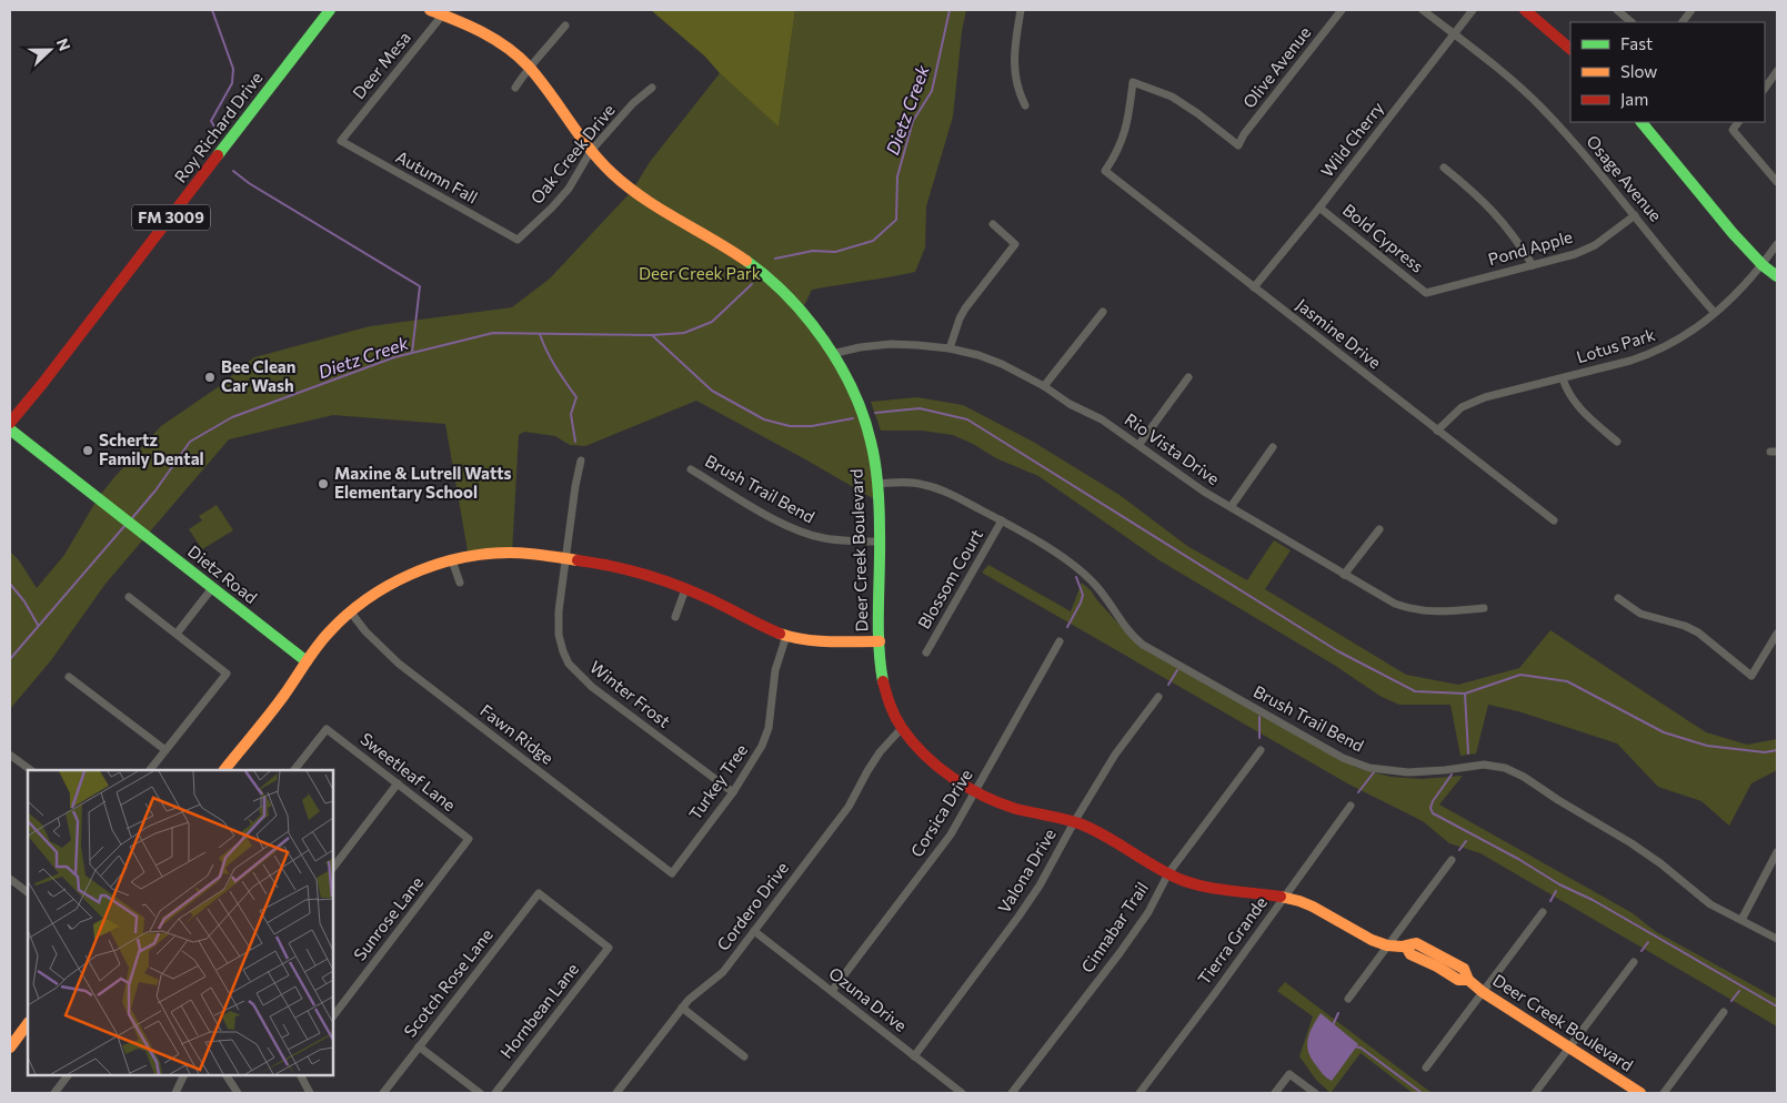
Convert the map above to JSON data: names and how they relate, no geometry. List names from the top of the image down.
{
  "streets": {
    "street": [
      "Deer Mesa",
      "Olive Avenue",
      "Roy Richard Drive",
      "Wild Cherry",
      "Oak Creek Drive",
      "Autumn Fall",
      "Osage Avenue",
      "FM 3009",
      "Bold Cypress",
      "Pond Apple",
      "Jasmine Drive",
      "Lotus Park",
      "Rio Vista Drive",
      "Brush Trail Bend",
      "Deer Creek Boulevard",
      "Dietz Road",
      "Blossom Court",
      "Winter Frost",
      "Fawn Ridge",
      "Sweetleaf Lane",
      "Turkey Tree",
      "Corsica Drive",
      "Valona Drive",
      "Cordero Drive",
      "Sunrose Lane",
      "Cinnabar Trail",
      "Tierra Grande",
      "Scotch Rose Lane",
      "Ozuna Drive",
      "Hornbean Lane"
    ]
  },
  "crossings": [
    ["Deer Mesa", "Autumn Fall"],
    ["Deer Mesa", "Deer Creek Boulevard"],
    ["Olive Avenue", "Jasmine Drive"],
    ["Wild Cherry", "Osage Avenue"],
    ["Wild Cherry", "Bold Cypress"],
    ["Wild Cherry", "Jasmine Drive"],
    ["Oak Creek Drive", "Autumn Fall"],
    ["Oak Creek Drive", "Deer Creek Boulevard"],
    ["Osage Avenue", "Pond Apple"],
    ["Osage Avenue", "Lotus Park"],
    ["Bold Cypress", "Pond Apple"],
    ["Jasmine Drive", "Lotus Park"],
    ["Rio Vista Drive", "Deer Creek Boulevard"],
    ["Brush Trail Bend", "Deer Creek Boulevard"],
    ["Brush Trail Bend", "Blossom Court"],
    ["Deer Creek Boulevard", "Corsica Drive"],
    ["Deer Creek Boulevard", "Valona Drive"],
    ["Deer Creek Boulevard", "Cordero Drive"],
    ["Deer Creek Boulevard", "Cinnabar Trail"],
    ["Deer Creek Boulevard", "Tierra Grande"],
    ["Winter Frost", "Turkey Tree"],
    ["Fawn Ridge", "Turkey Tree"],
    ["Sweetleaf Lane", "Sunrose Lane"],
    ["Corsica Drive", "Ozuna Drive"],
    ["Valona Drive", "Ozuna Drive"],
    ["Cordero Drive", "Ozuna Drive"],
    ["Scotch Rose Lane", "Hornbean Lane"]
  ],
  "water": ["Dietz Creek"],
  "parks": ["Deer Creek Park"],
  "places": ["Bee Clean Car Wash", "Schertz Family Dental", "Maxine & Lutrell Watts Elementary School"],
  "legend": ["Fast", "Slow", "Jam"],
  "north": "right"
}
